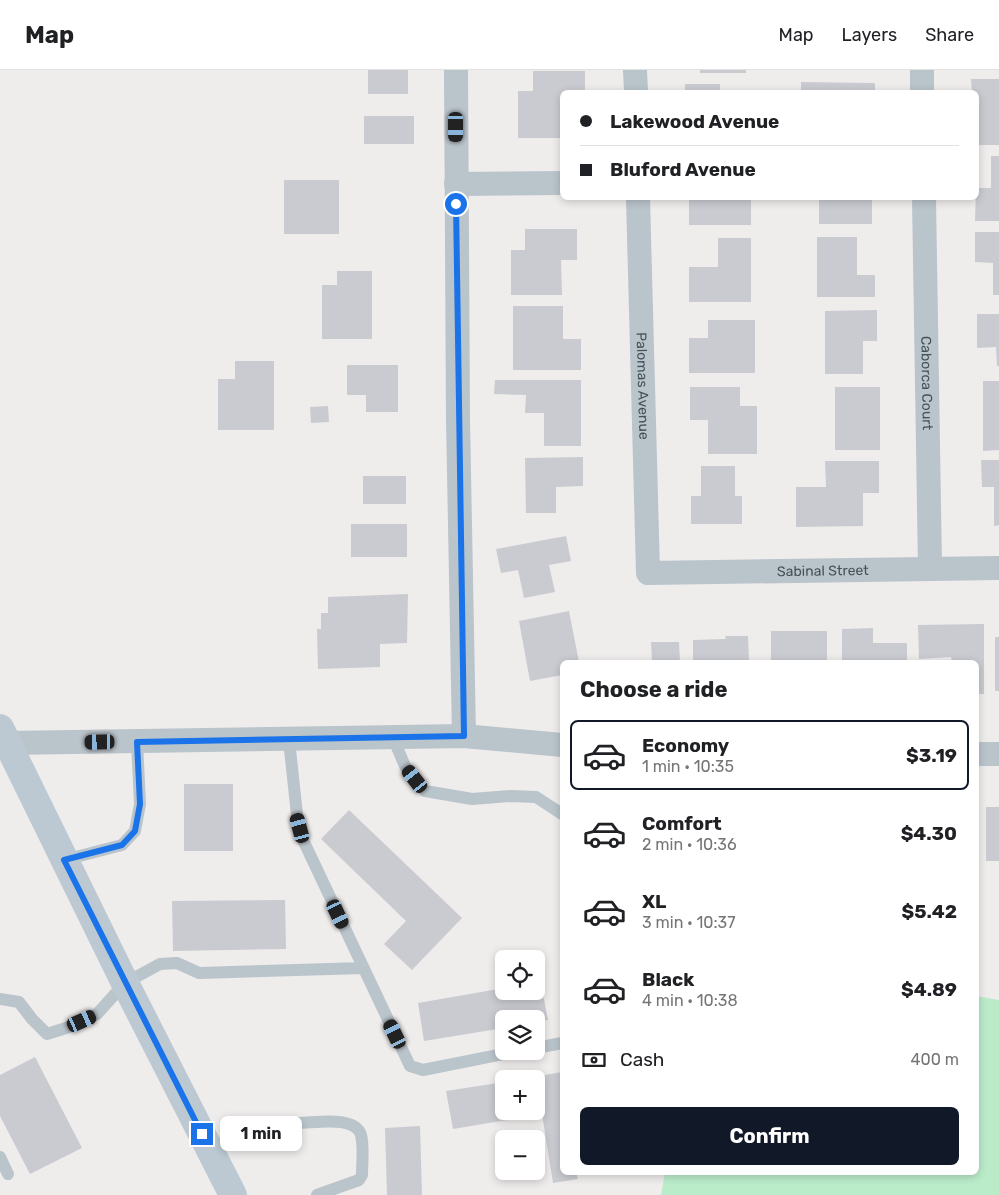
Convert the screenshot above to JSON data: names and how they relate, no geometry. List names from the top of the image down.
{
  "streets": {
    "street": ["Caborca Court", "Palomas Avenue", "Sabinal Street"]
  },
  "crossings": [
    ["Caborca Court", "Sabinal Street"],
    ["Palomas Avenue", "Sabinal Street"]
  ],
  "page": {
    "header": "Map",
    "nav": ["Map", "Layers", "Share"],
    "banner": ["Lakewood Avenue", "Bluford Avenue"],
    "heading": "Choose a ride",
    "list": [
      {
        "name": "Economy",
        "note": "1 min · 10:35",
        "value": "$3.19"
      },
      {
        "name": "Comfort",
        "note": "2 min · 10:36",
        "value": "$4.30"
      },
      {
        "name": "XL",
        "note": "3 min · 10:37",
        "value": "$5.42"
      },
      {
        "name": "Black",
        "note": "4 min · 10:38",
        "value": "$4.89"
      }
    ],
    "map_buttons": ["+", "−"],
    "pay": ["Cash", "400 m"],
    "buttons": "Confirm",
    "bubble": "1 min"
  }
}
